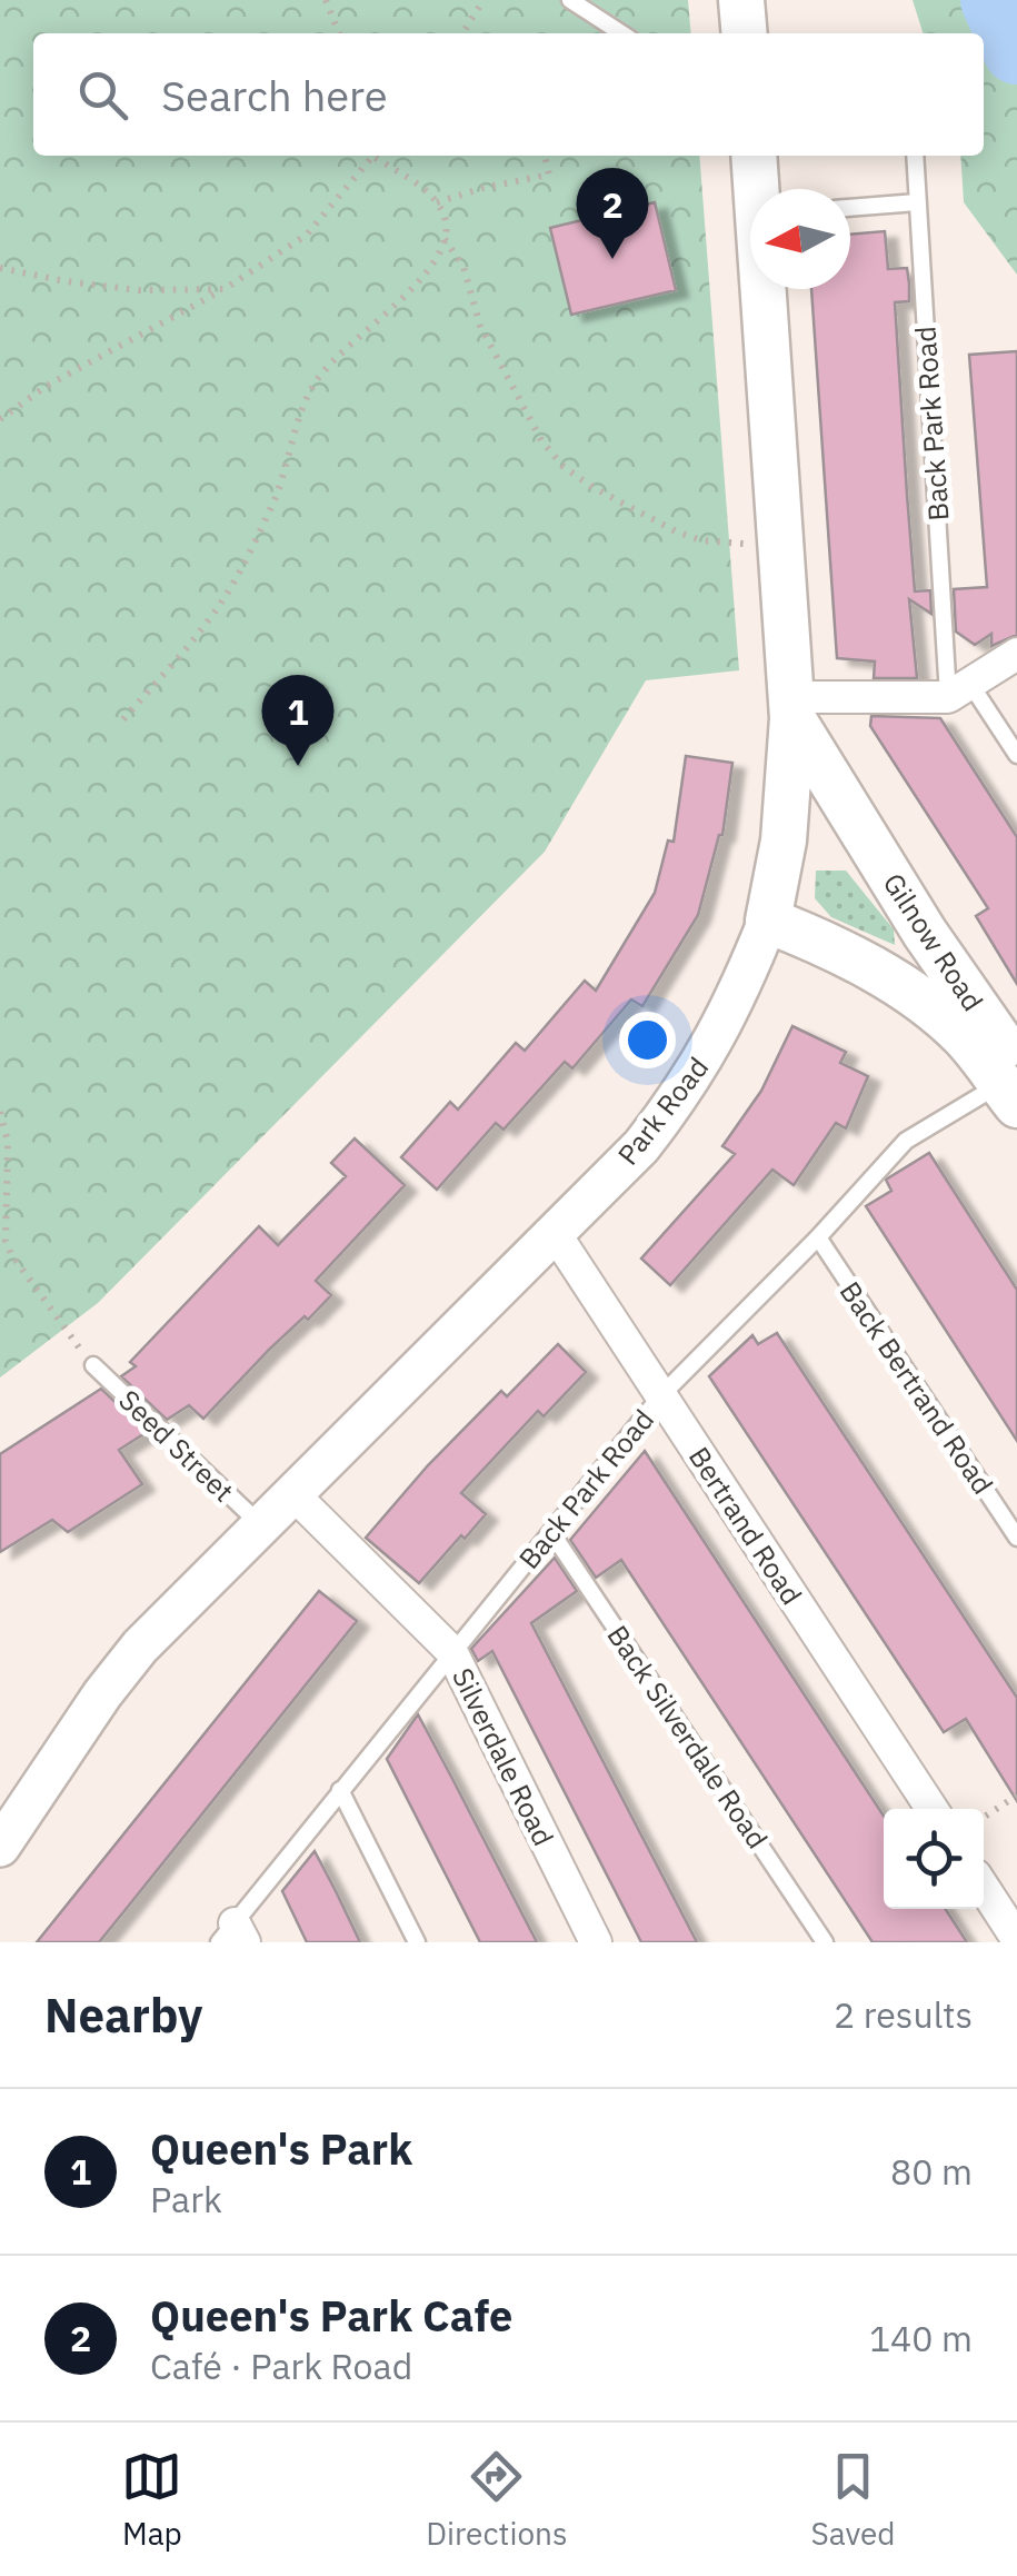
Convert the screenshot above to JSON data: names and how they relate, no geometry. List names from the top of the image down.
{
  "streets": {
    "main road": ["Gilnow Road", "Park Road"],
    "street": ["Bertrand Road", "Silverdale Road"],
    "lane": [
      "Back Park Road",
      "Back Bertrand Road",
      "Seed Street",
      "Back Silverdale Road"
    ]
  },
  "crossings": [
    ["Back Park Road", "Gilnow Road"],
    ["Back Park Road", "Back Bertrand Road"],
    ["Back Park Road", "Bertrand Road"],
    ["Back Park Road", "Back Silverdale Road"],
    ["Back Park Road", "Silverdale Road"],
    ["Gilnow Road", "Park Road"],
    ["Park Road", "Seed Street"],
    ["Park Road", "Bertrand Road"],
    ["Park Road", "Silverdale Road"]
  ],
  "north": "left",
  "page": {
    "search": "Search here",
    "pins": ["2", "1"],
    "heading": ["Nearby", "2 results"],
    "list": [
      {
        "mark": "1",
        "name": "Queen's Park",
        "note": "Park",
        "value": "80 m"
      },
      {
        "mark": "2",
        "name": "Queen's Park Cafe",
        "note": "Café · Park Road",
        "value": "140 m"
      }
    ],
    "nav": ["Map", "Directions", "Saved"]
  }
}
